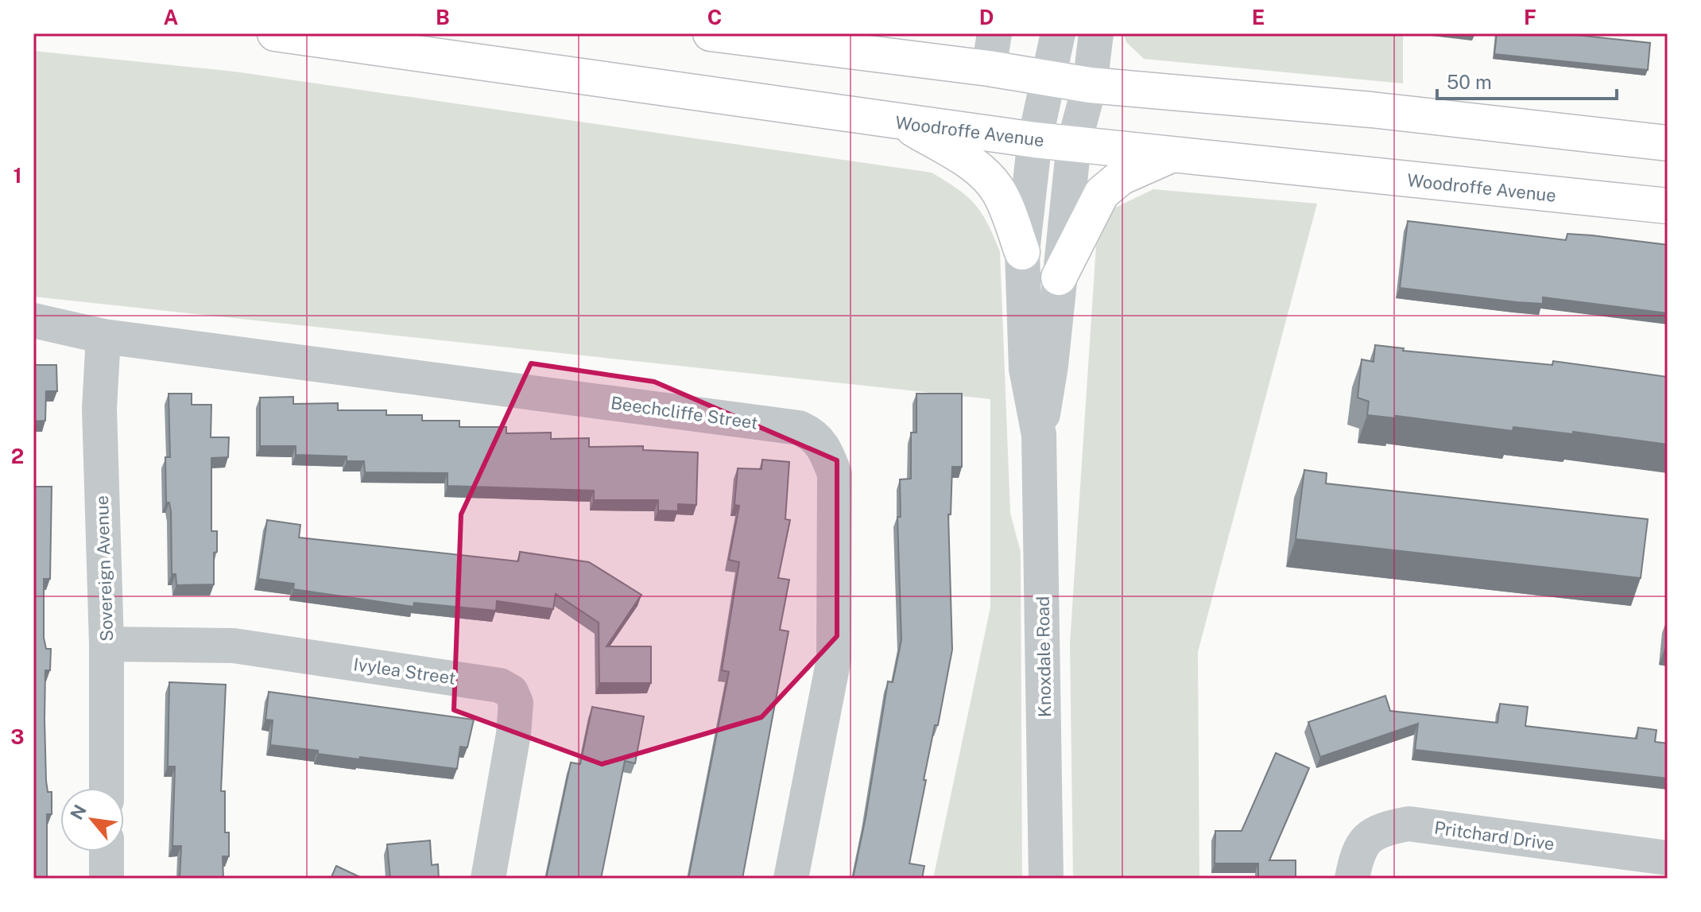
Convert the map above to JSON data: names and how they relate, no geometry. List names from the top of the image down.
{
  "streets": {
    "main road": ["Woodroffe Avenue"],
    "street": [
      "Beechcliffe Street",
      "Sovereign Avenue",
      "Knoxdale Road",
      "Ivylea Street",
      "Pritchard Drive"
    ]
  },
  "crossings": [
    ["Woodroffe Avenue", "Knoxdale Road"],
    ["Beechcliffe Street", "Sovereign Avenue"],
    ["Sovereign Avenue", "Ivylea Street"]
  ],
  "scale_bar": "50 m",
  "north": "top left",
  "grid": {
    "columns": [
      "A",
      "B",
      "C",
      "D",
      "E",
      "F"
    ],
    "rows": ["1", "2", "3"]
  }
}
